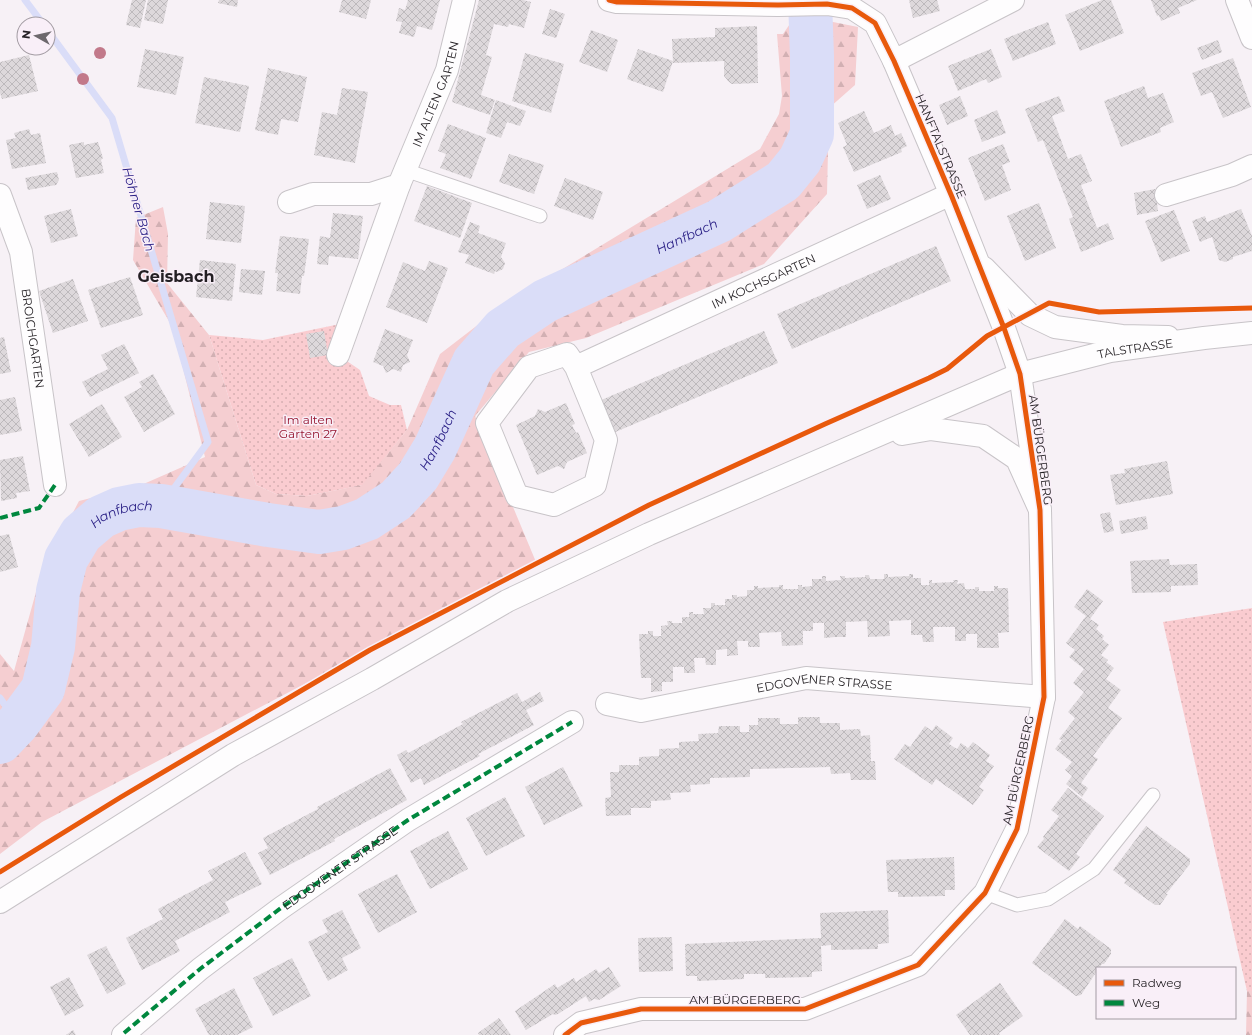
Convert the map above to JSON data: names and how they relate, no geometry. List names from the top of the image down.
{
  "streets": {
    "street": [
      "IM ALTEN GARTEN",
      "HANFTALSTRASSE",
      "IM KOCHSGARTEN",
      "BROICHGARTEN",
      "TALSTRASSE",
      "AM BÜRGERBERG",
      "EDGOVENER STRASSE"
    ]
  },
  "crossings": [
    ["HANFTALSTRASSE", "IM KOCHSGARTEN"],
    ["HANFTALSTRASSE", "TALSTRASSE"],
    ["HANFTALSTRASSE", "AM BÜRGERBERG"],
    ["TALSTRASSE", "AM BÜRGERBERG"],
    ["AM BÜRGERBERG", "EDGOVENER STRASSE"]
  ],
  "districts": ["Geisbach"],
  "water": ["Höhner Bach", "Hanfbach"],
  "parks": ["Im alten Garten 27"],
  "legend": ["Radweg", "Weg"],
  "north": "left"
}
